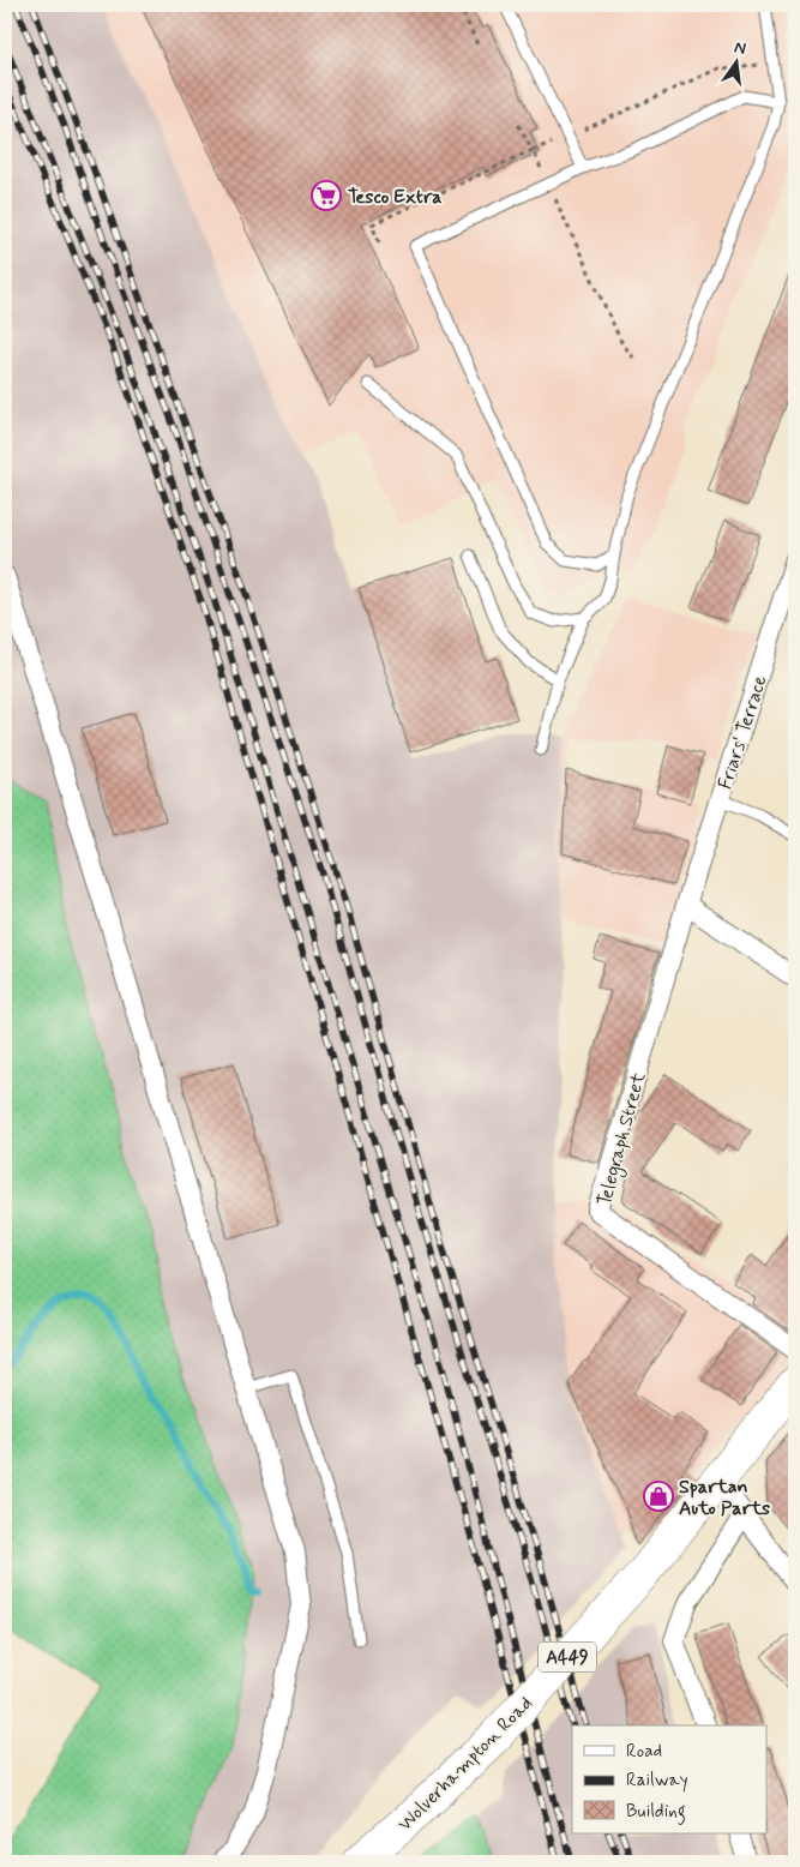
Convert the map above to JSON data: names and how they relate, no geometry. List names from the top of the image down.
{
  "streets": {
    "highway": ["A449", "Wolverhampton Road"],
    "street": ["Friars' Terrace", "Telegraph Street"]
  },
  "crossings": [
    ["Friars' Terrace", "Telegraph Street"]
  ],
  "places": {
    "supermarket": ["Tesco Extra"],
    "shop": ["Spartan Auto Parts"]
  },
  "legend": ["Road", "Railway", "Building"],
  "north": "top"
}
